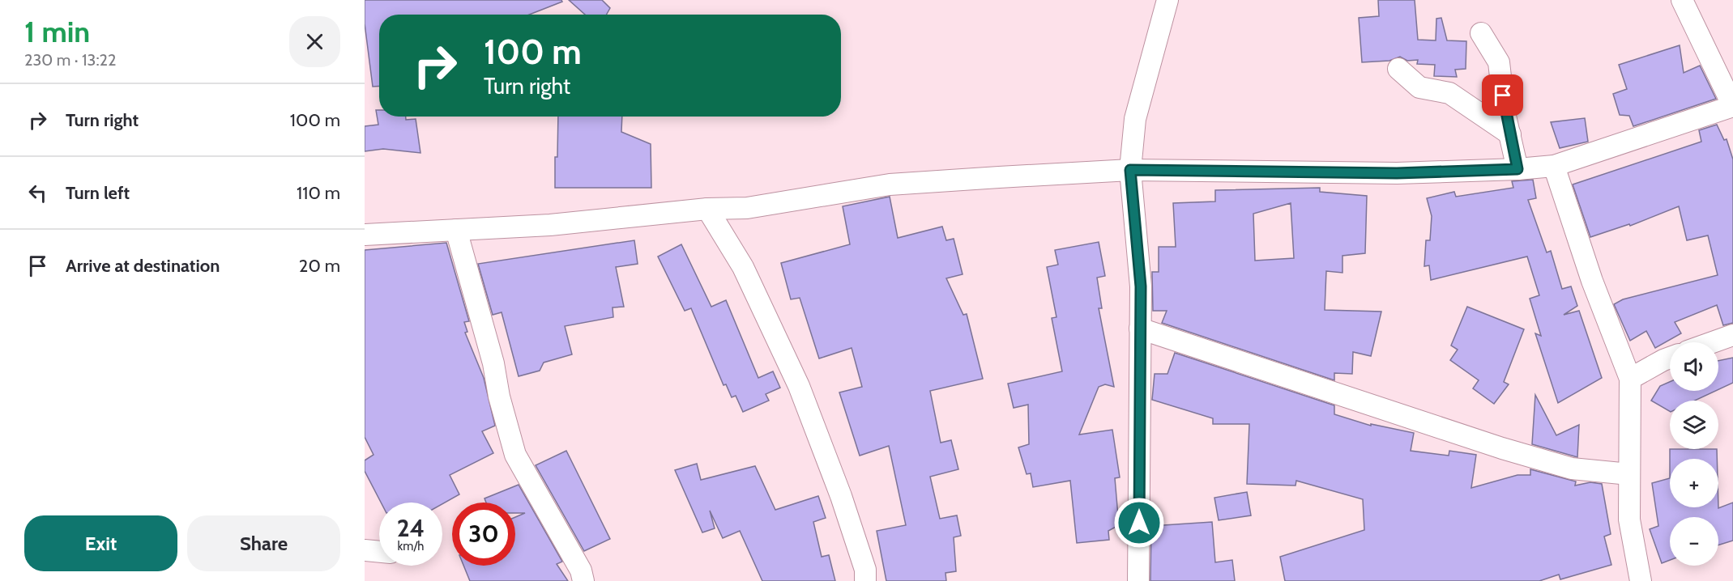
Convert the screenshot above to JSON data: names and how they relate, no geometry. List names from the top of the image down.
{
  "page": {
    "heading": ["1 min", "230 m · 13:22"],
    "turn": ["100 m", "Turn right"],
    "list": [
      {
        "name": "Turn right",
        "value": "100 m"
      },
      {
        "name": "Turn left",
        "value": "110 m"
      },
      {
        "name": "Arrive at destination",
        "value": "20 m"
      }
    ],
    "map_buttons": ["+", "−"],
    "speed": "24 km/h",
    "limit": "30",
    "buttons": ["Exit", "Share"]
  }
}
